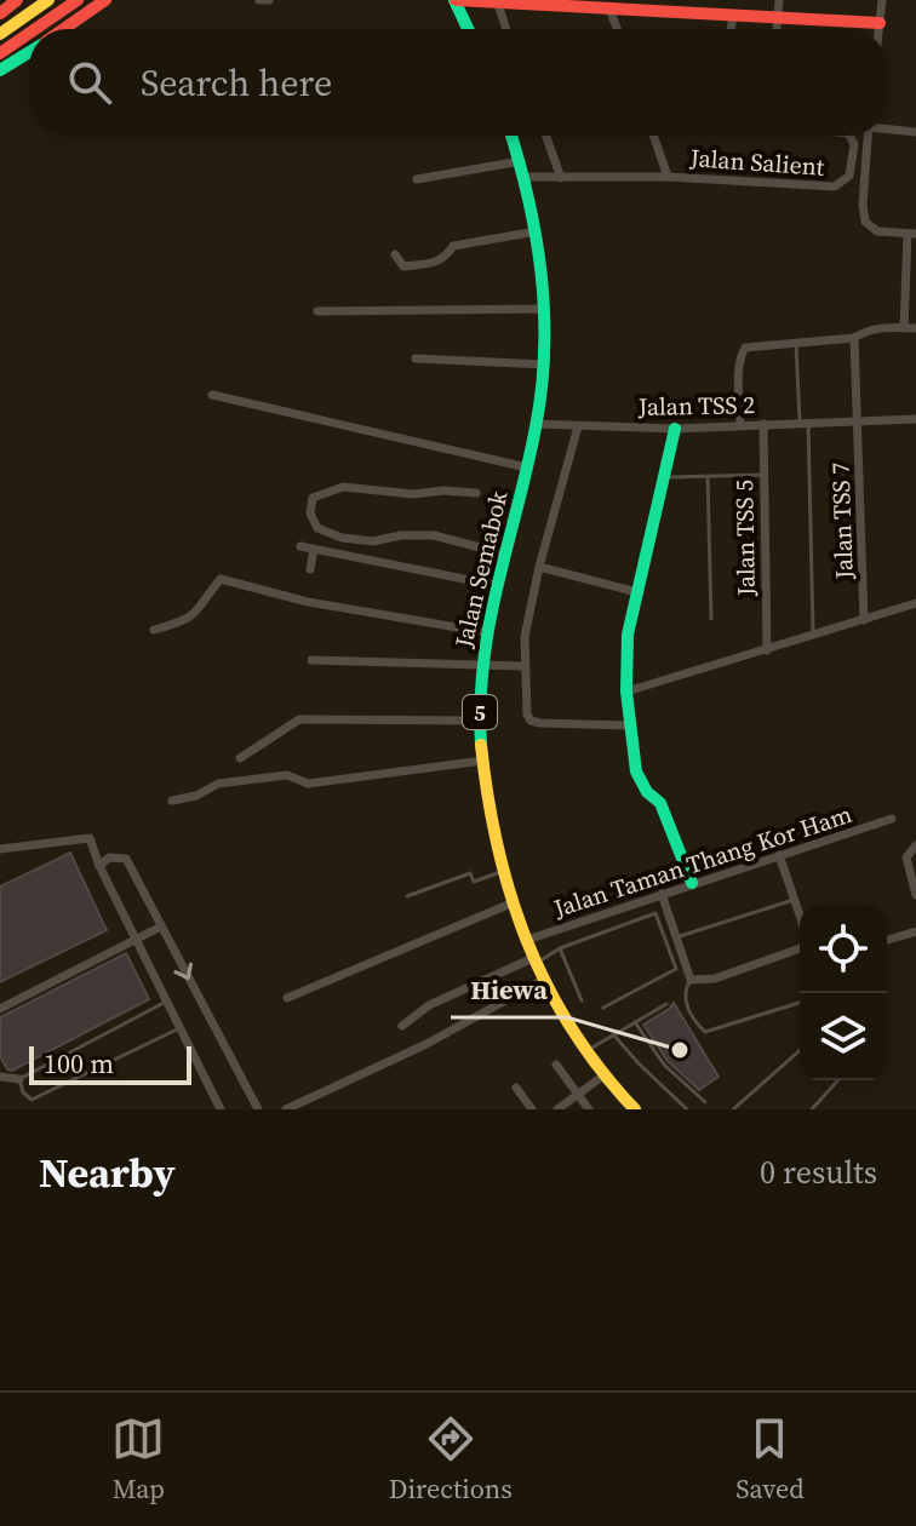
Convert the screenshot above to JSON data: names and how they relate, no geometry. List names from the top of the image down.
{
  "streets": {
    "main road": ["Jalan Semabok", "5"],
    "street": [
      "Jalan Salient",
      "Jalan TSS 2",
      "Jalan TSS 7",
      "Jalan TSS 5",
      "Jalan Taman Thang Kor Ham"
    ]
  },
  "crossings": [
    ["Jalan Salient", "Jalan Semabok"],
    ["Jalan TSS 2", "Jalan TSS 7"],
    ["Jalan TSS 2", "Jalan TSS 5"],
    ["Jalan TSS 2", "Jalan Semabok"],
    ["Jalan Semabok", "Jalan Taman Thang Kor Ham"]
  ],
  "places": ["Hiewa"],
  "scale_bar": "100 m",
  "page": {
    "search": "Search here",
    "scale": "100 m",
    "heading": ["Nearby", "0 results"],
    "nav": ["Map", "Directions", "Saved"]
  }
}
